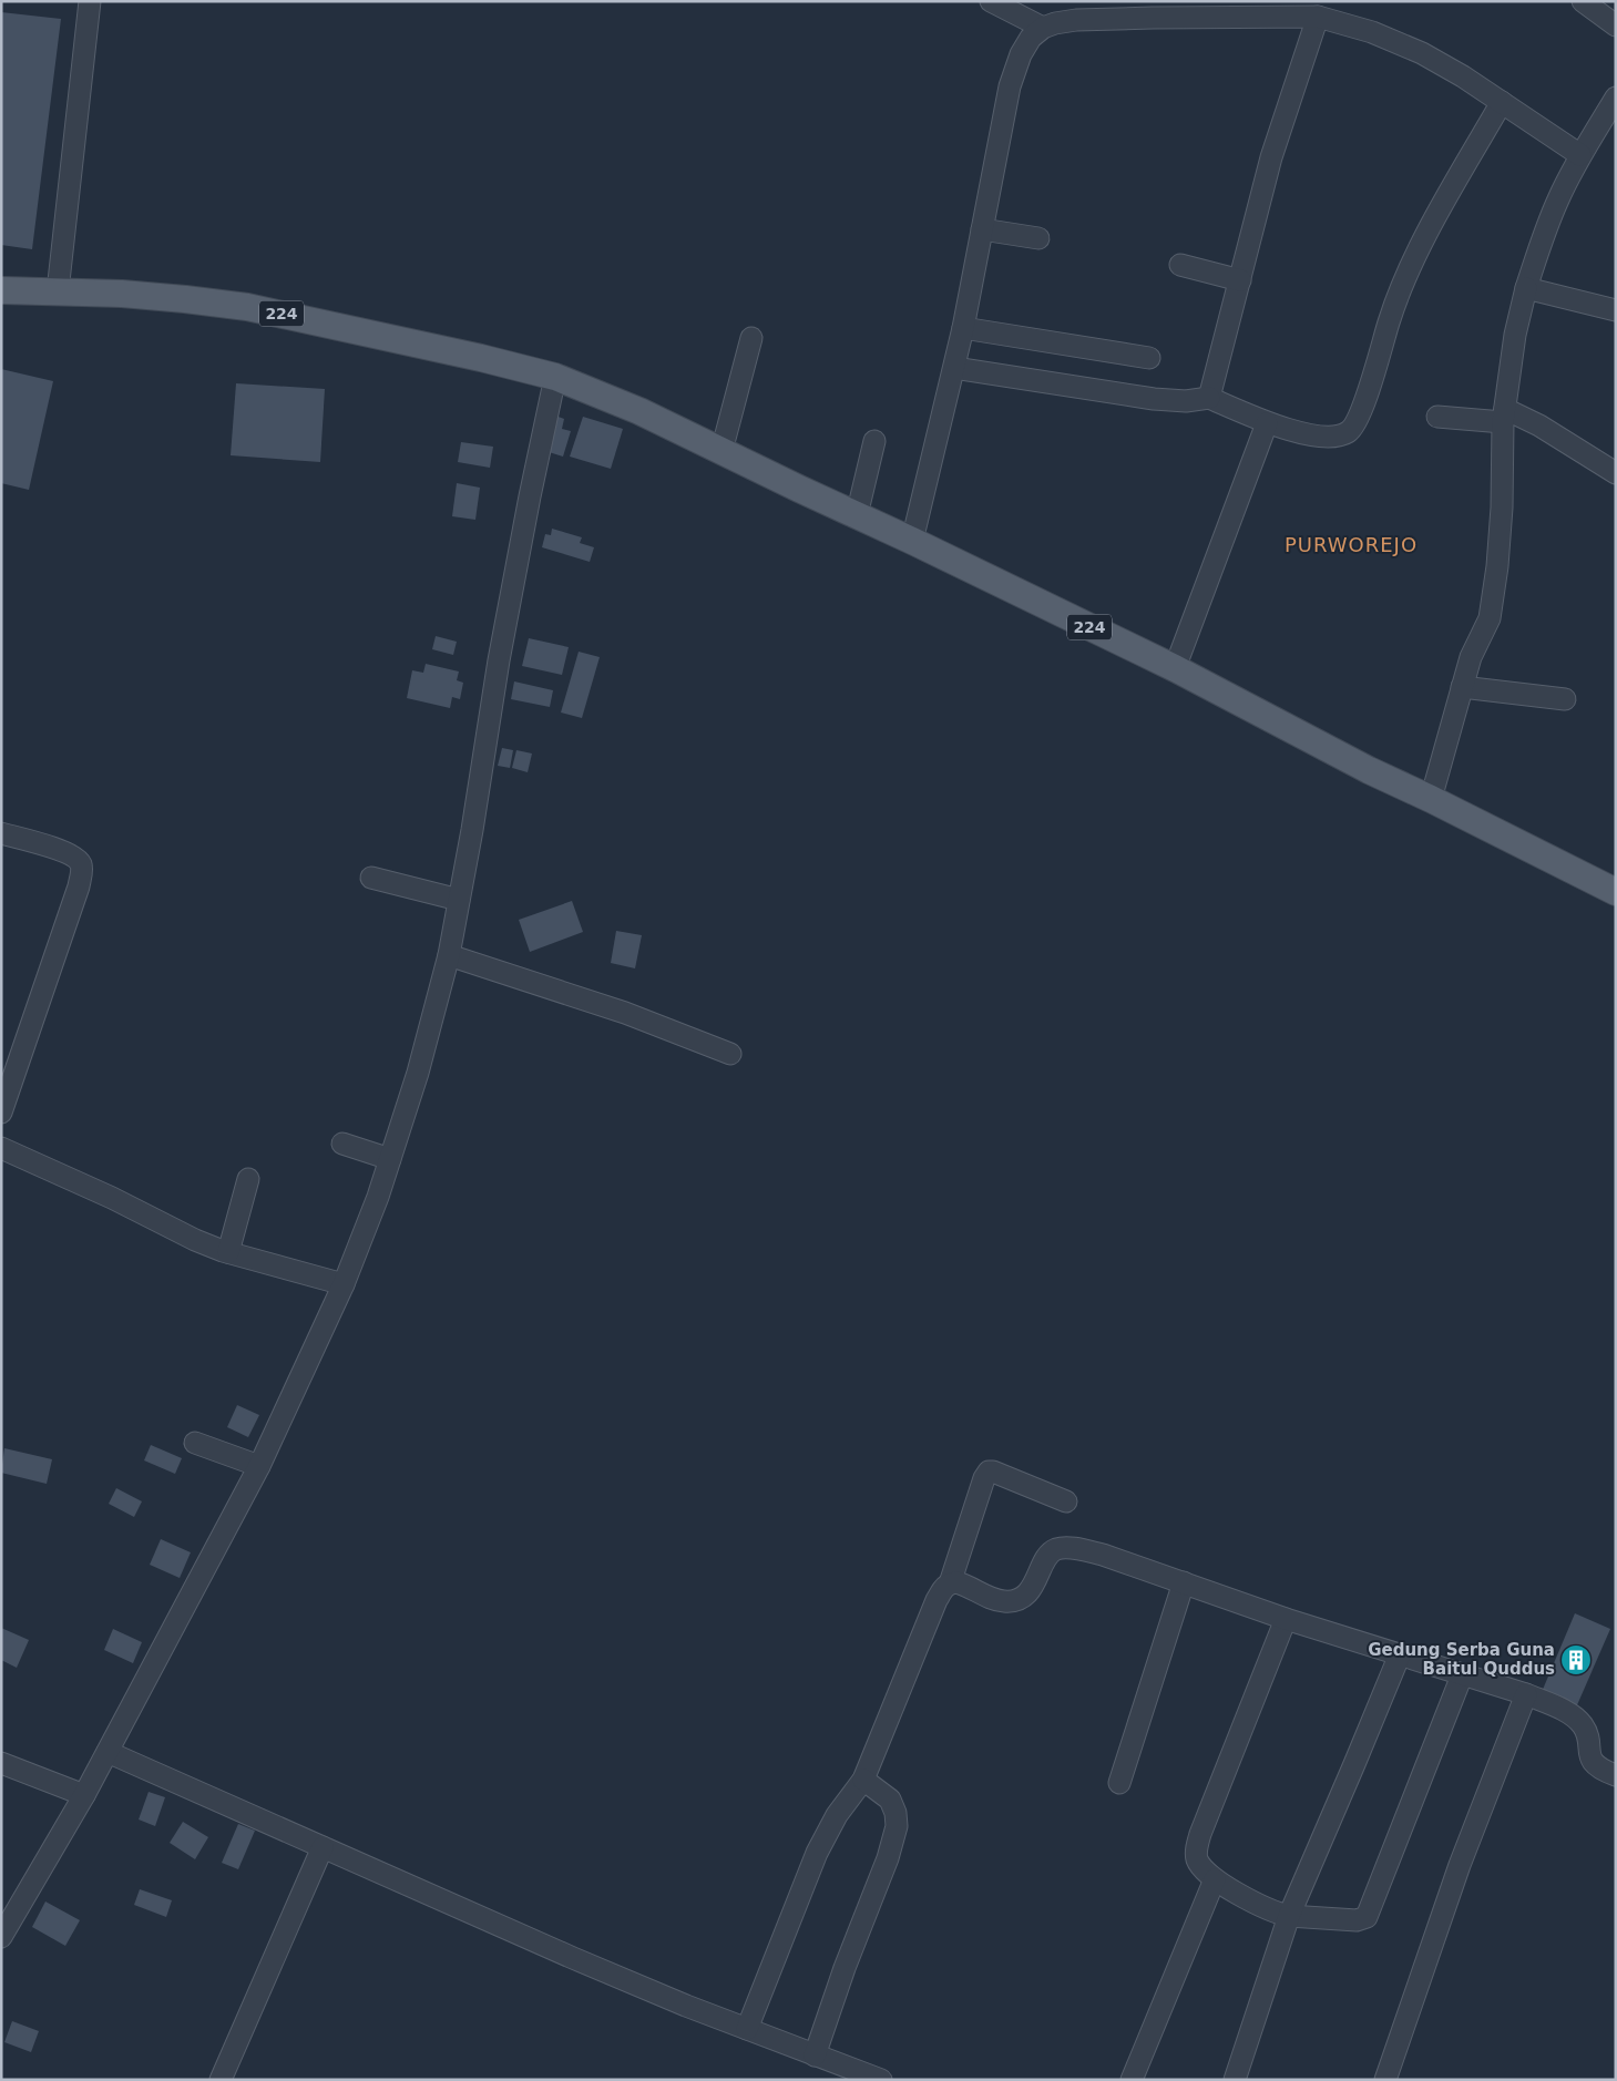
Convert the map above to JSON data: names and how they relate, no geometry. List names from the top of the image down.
{
  "streets": {
    "main road": ["224"]
  },
  "districts": ["PURWOREJO"],
  "places": {
    "building": ["Gedung Serba Guna Baitul Quddus"]
  }
}
